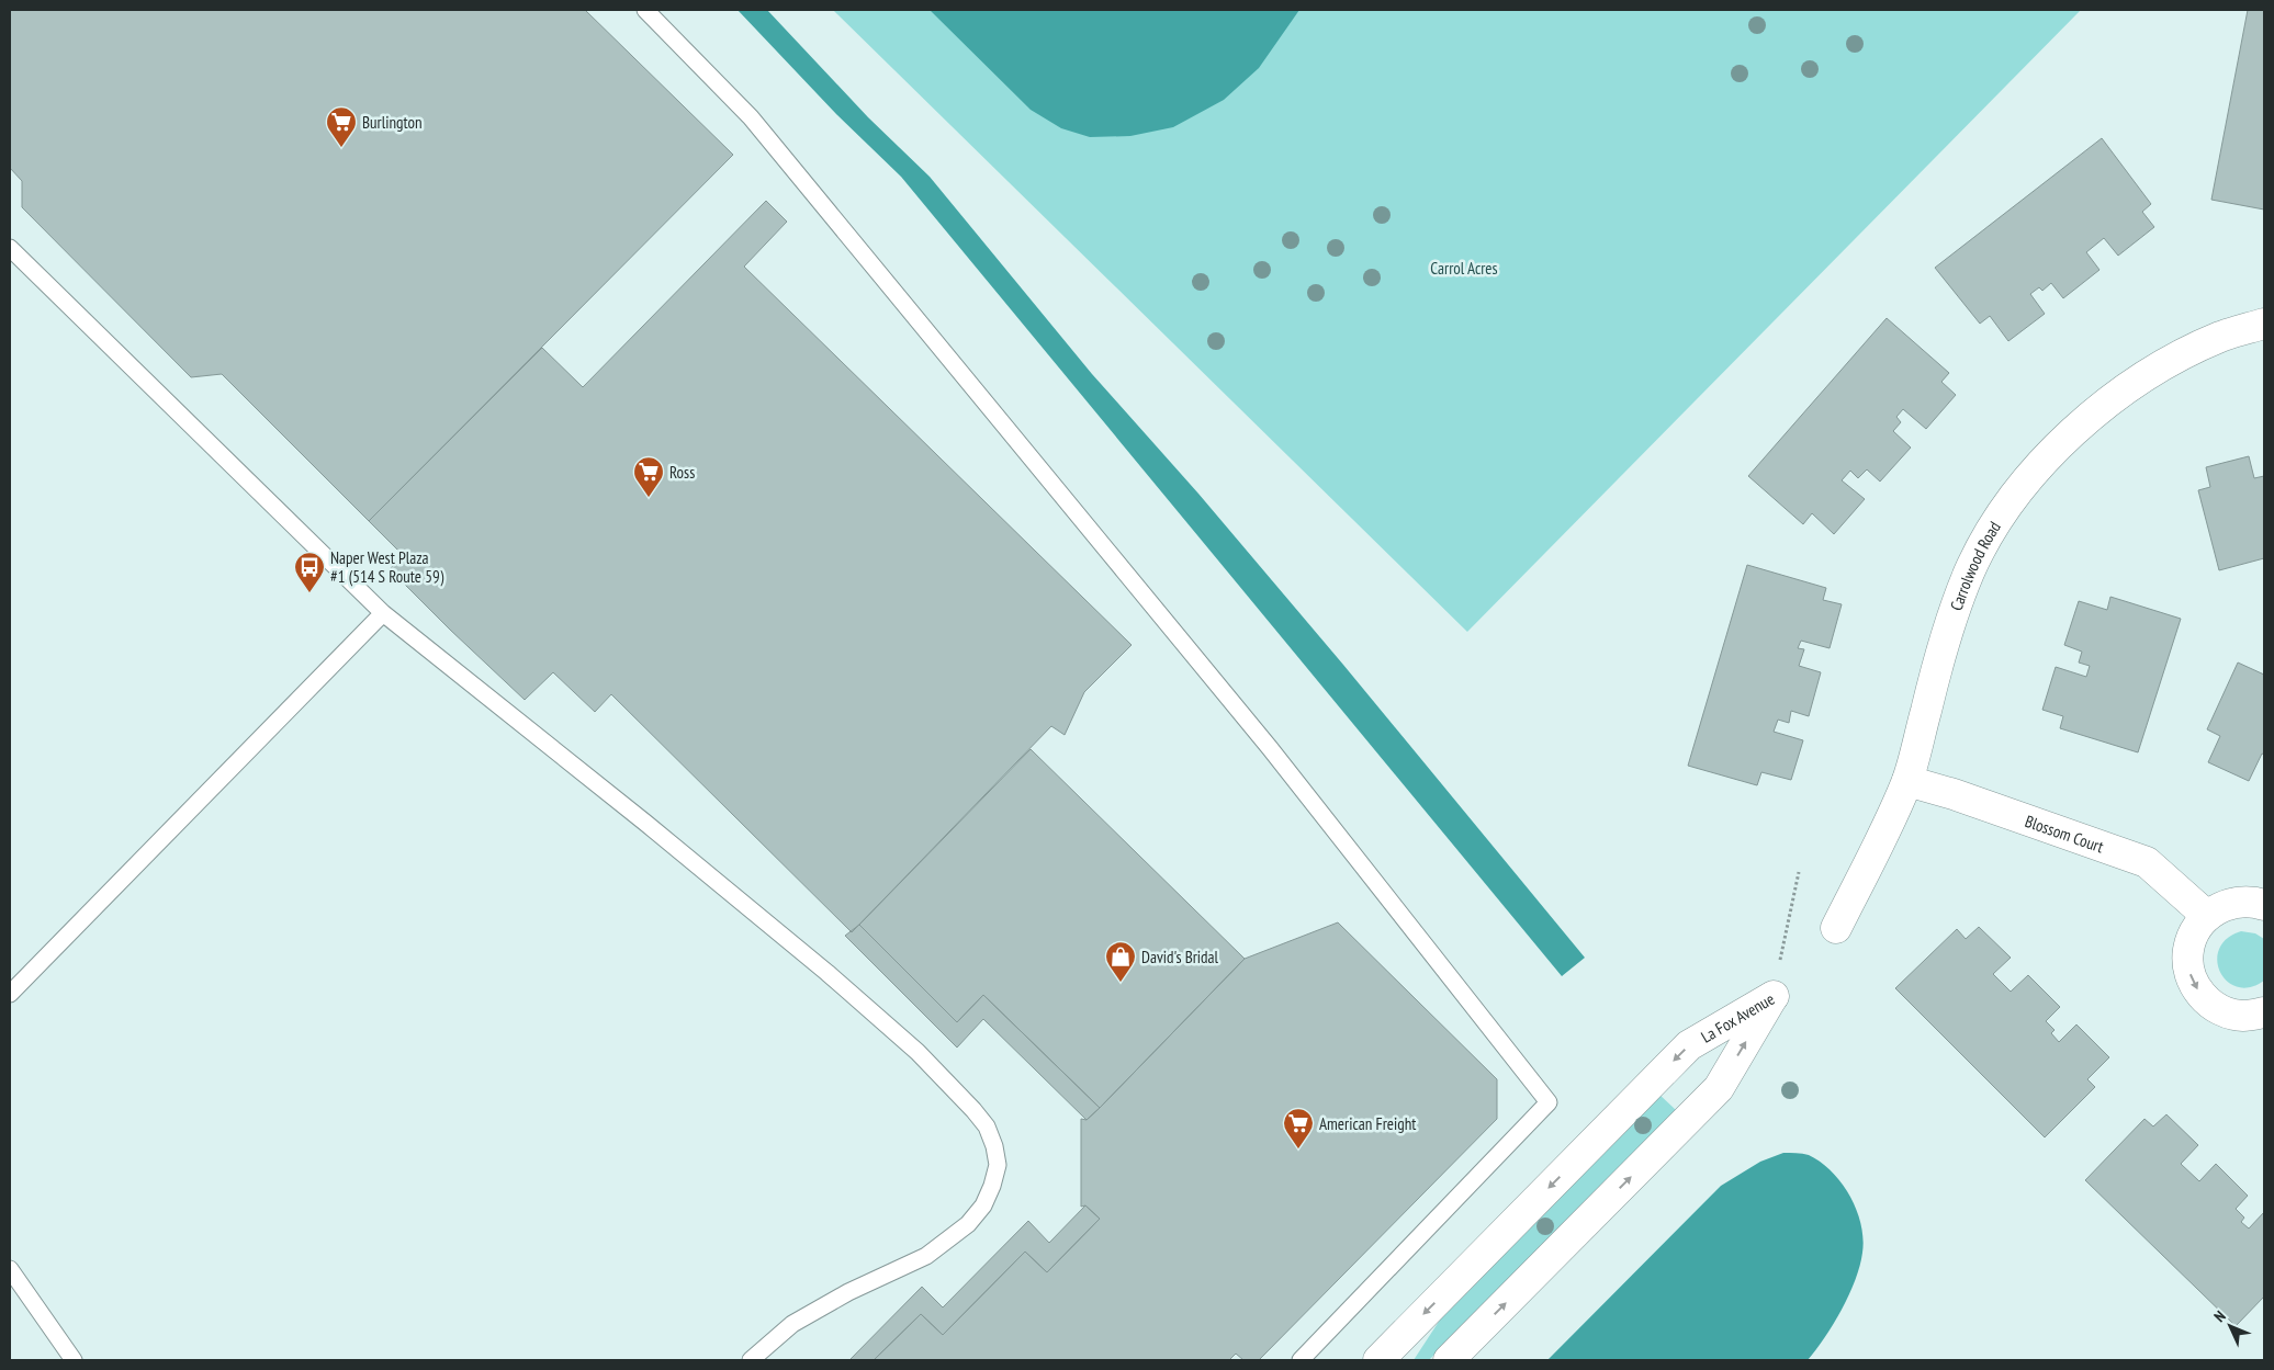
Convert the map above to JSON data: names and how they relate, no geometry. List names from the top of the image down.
{
  "streets": {
    "street": ["Carrolwood Road", "Blossom Court", "La Fox Avenue"]
  },
  "crossings": [
    ["Carrolwood Road", "Blossom Court"]
  ],
  "parks": ["Carrol Acres"],
  "places": {
    "supermarket": ["Burlington", "Ross", "American Freight"],
    "bus stop": ["Naper West Plaza #1 (514 S Route 59)"],
    "shop": ["David's Bridal"]
  },
  "north": "top left"
}
